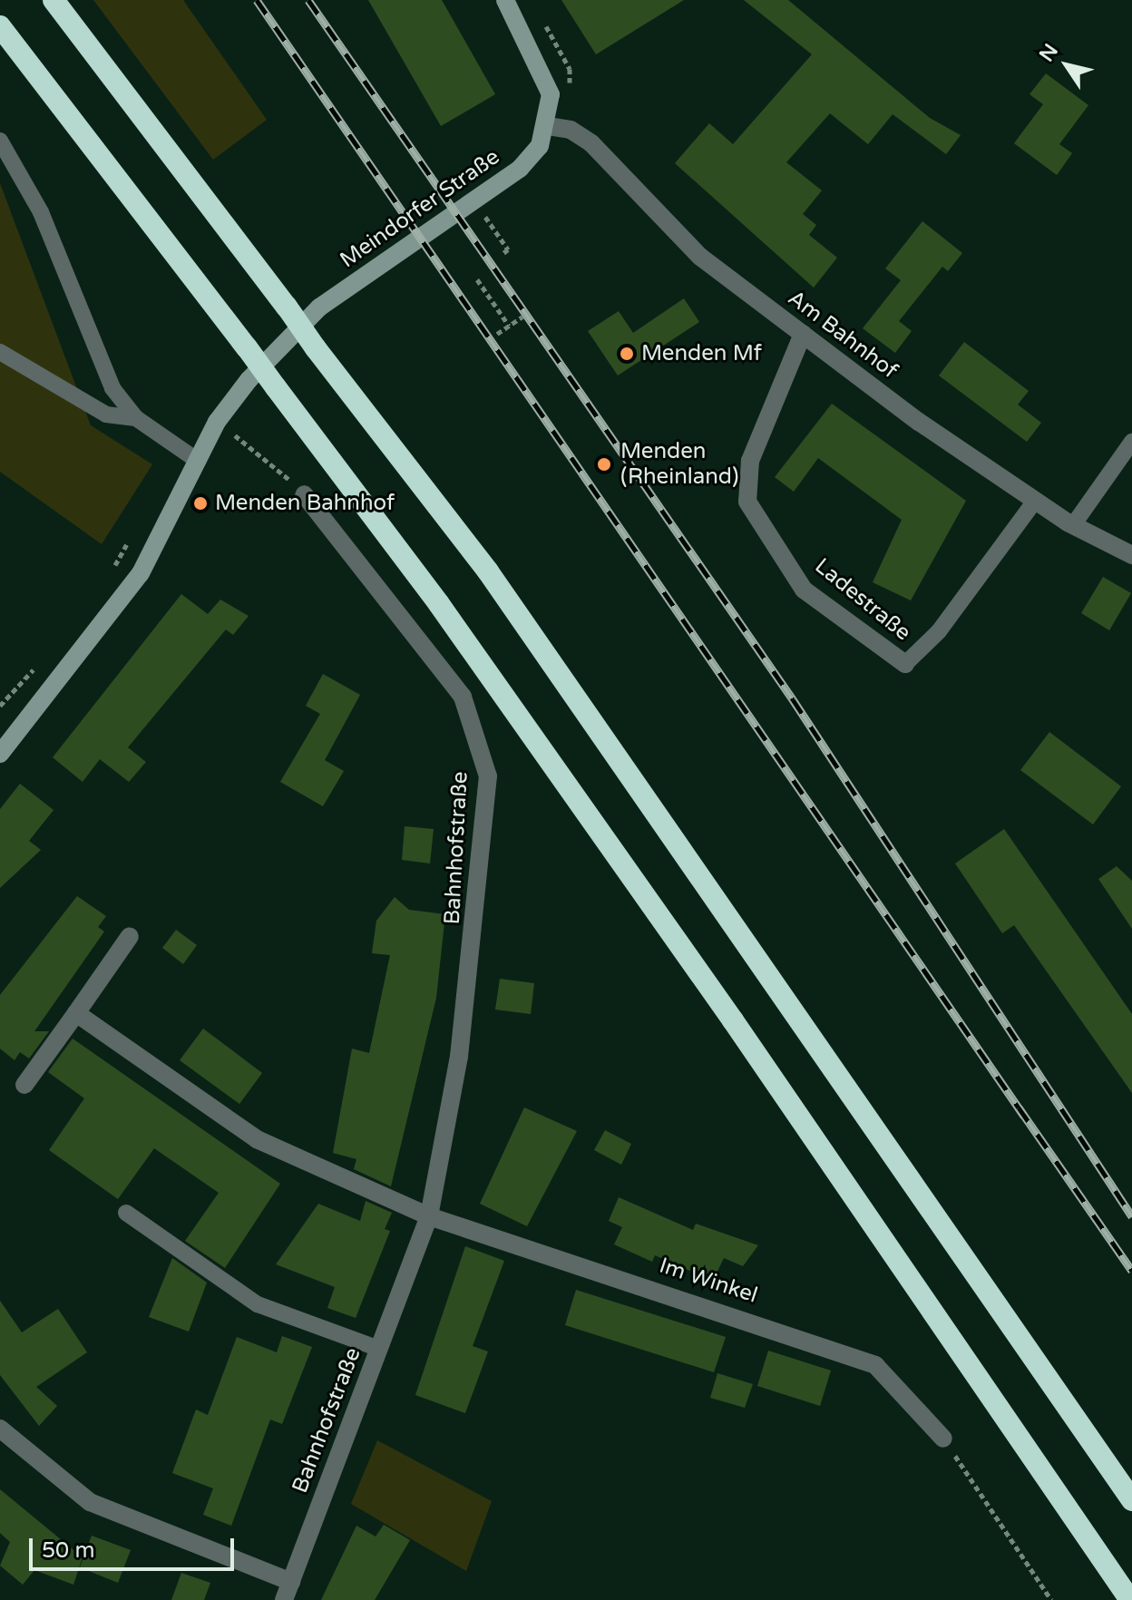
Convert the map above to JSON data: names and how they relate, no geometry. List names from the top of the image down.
{
  "streets": {
    "main road": ["Meindorfer Straße"],
    "street": [
      "Am Bahnhof",
      "Ladestraße",
      "Bahnhofstraße",
      "Im Winkel"
    ]
  },
  "crossings": [
    ["Meindorfer Straße", "Am Bahnhof"],
    ["Am Bahnhof", "Ladestraße"],
    ["Bahnhofstraße", "Im Winkel"]
  ],
  "places": ["Menden Mf", "Menden (Rheinland)", "Menden Bahnhof"],
  "scale_bar": "50 m",
  "north": "top left"
}
